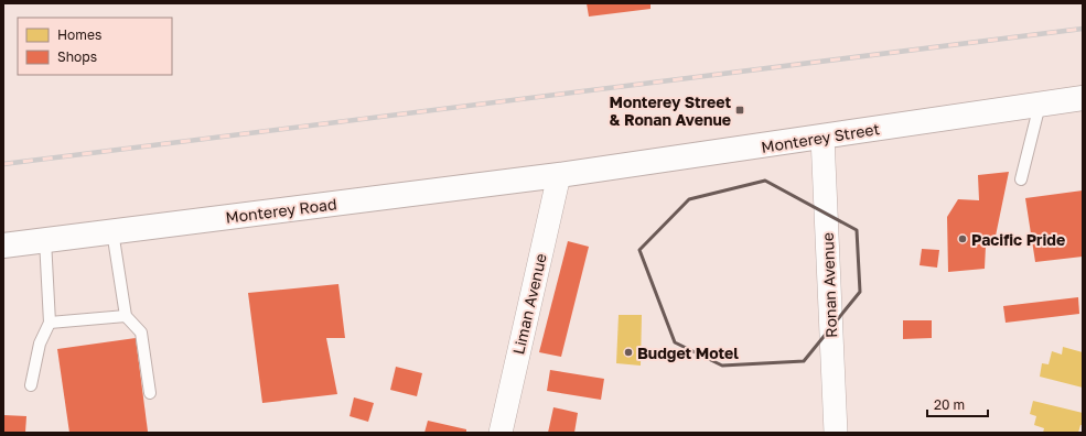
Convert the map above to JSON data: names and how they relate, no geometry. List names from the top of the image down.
{
  "streets": {
    "main road": ["Monterey Street", "Monterey Road"],
    "street": ["Ronan Avenue", "Liman Avenue"]
  },
  "crossings": [
    ["Monterey Street", "Monterey Road"],
    ["Monterey Street", "Ronan Avenue"],
    ["Monterey Street", "Liman Avenue"],
    ["Monterey Road", "Liman Avenue"]
  ],
  "places": {
    "transit": ["Monterey Street & Ronan Avenue"],
    "other": ["Pacific Pride", "Budget Motel"]
  },
  "legend": ["Homes", "Shops"],
  "scale_bar": "20 m"
}
